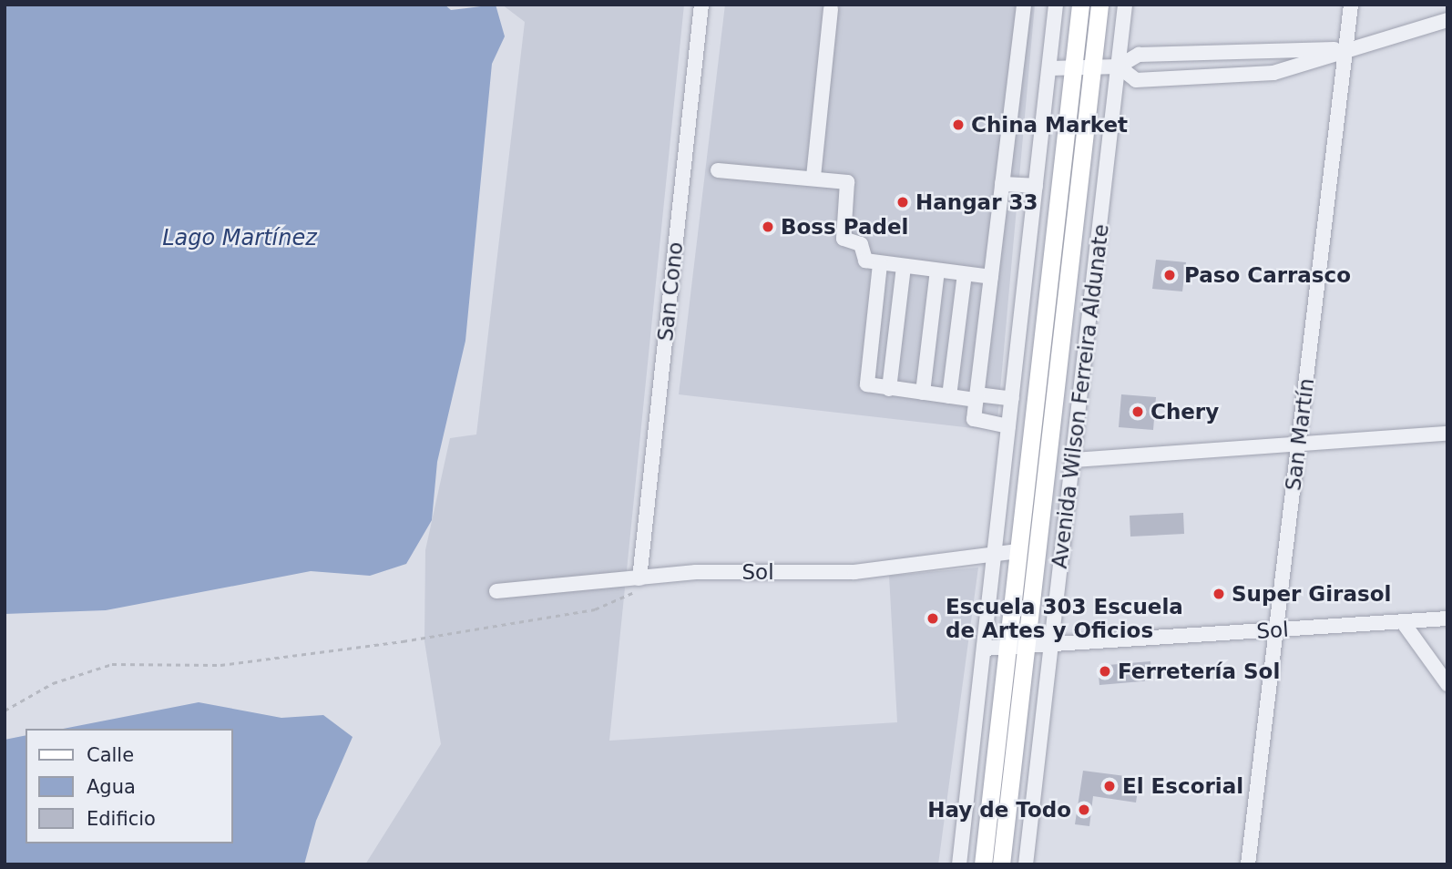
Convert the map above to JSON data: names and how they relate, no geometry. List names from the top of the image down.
{
  "streets": {
    "main road": ["Avenida Wilson Ferreira Aldunate"],
    "street": ["San Cono", "San Martín", "Sol"]
  },
  "crossings": [
    ["San Cono", "Sol"],
    ["Avenida Wilson Ferreira Aldunate", "Sol"],
    ["San Martín", "Sol"]
  ],
  "water": ["Lago Martínez"],
  "places": [
    "China Market",
    "Hangar 33",
    "Boss Padel",
    "Paso Carrasco",
    "Chery",
    "Super Girasol",
    "Escuela 303 Escuela de Artes y Oficios",
    "Ferretería Sol",
    "El Escorial",
    "Hay de Todo"
  ],
  "legend": ["Calle", "Agua", "Edificio"]
}
